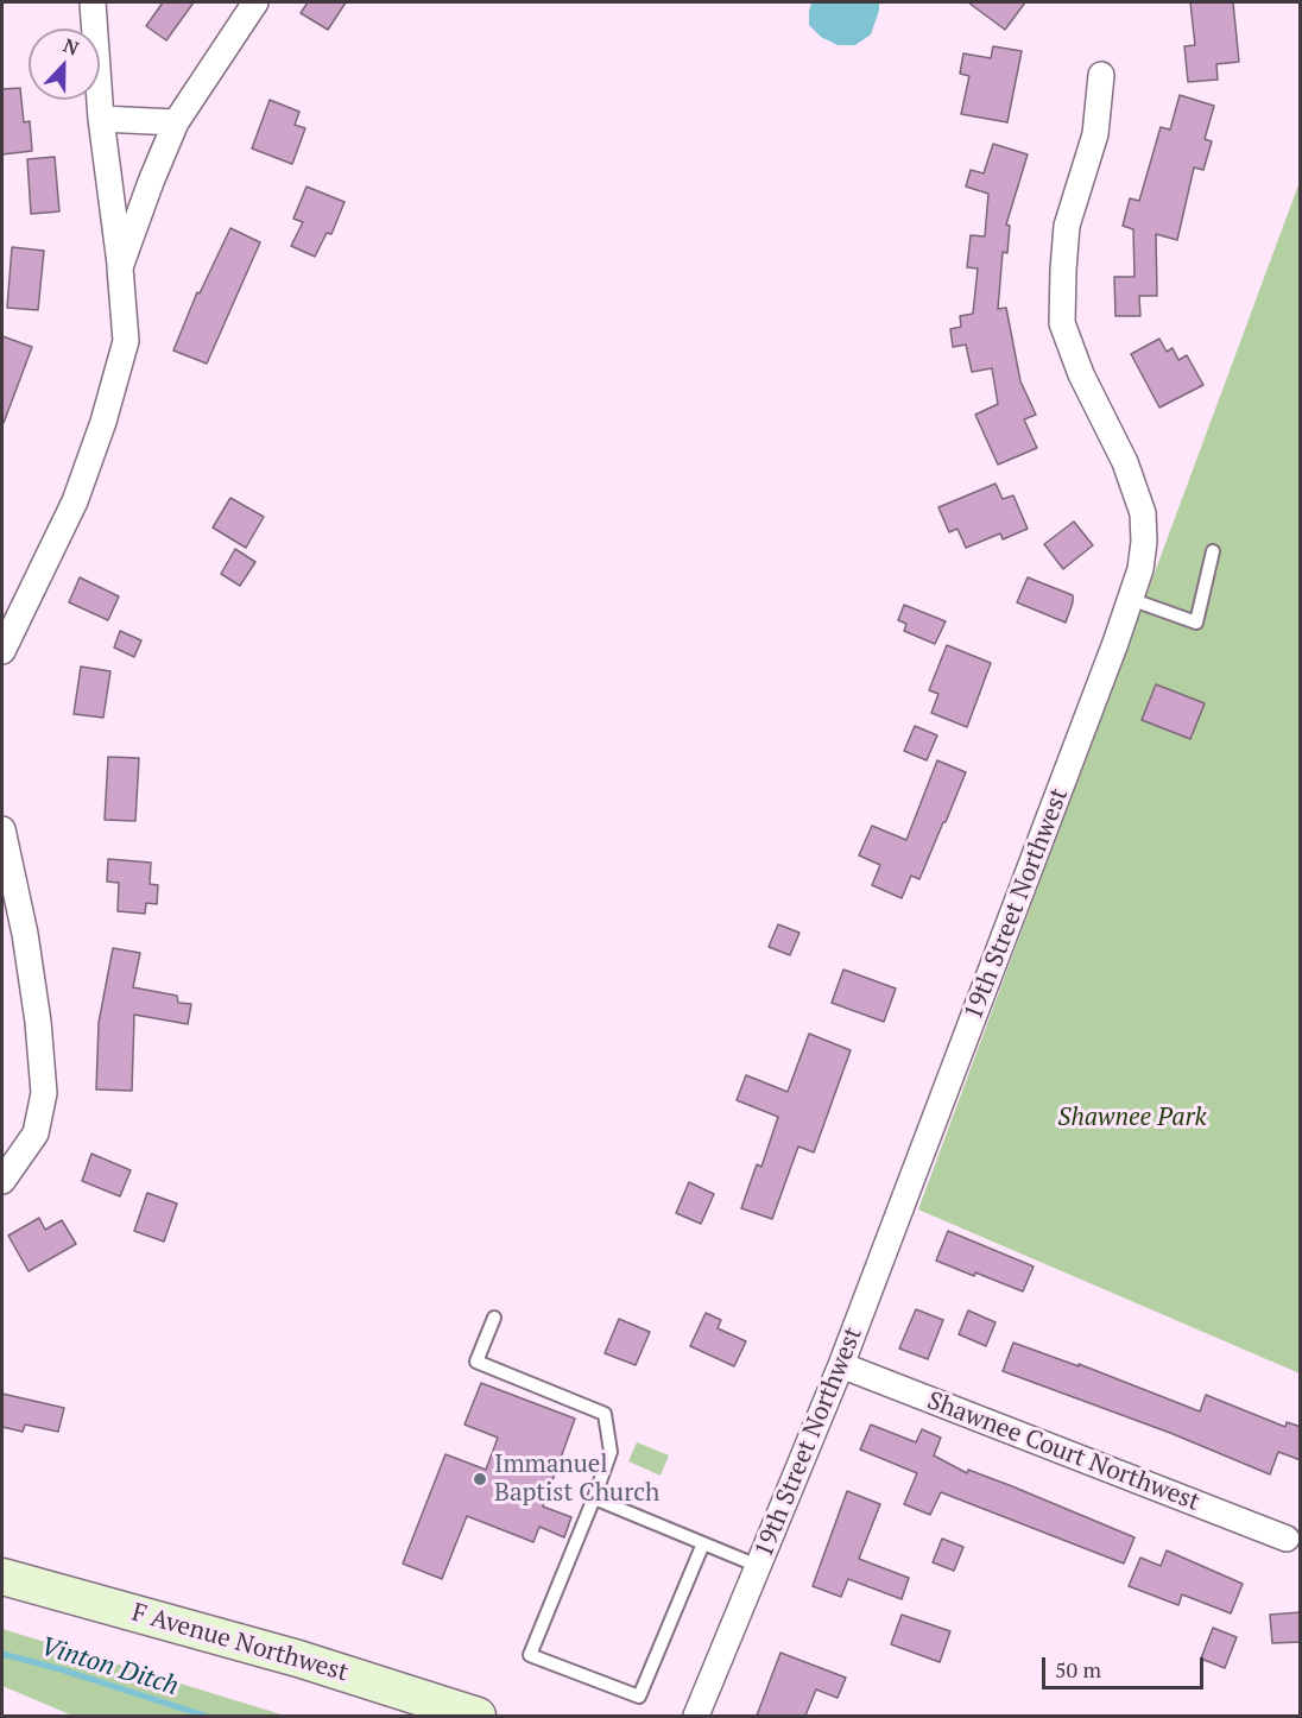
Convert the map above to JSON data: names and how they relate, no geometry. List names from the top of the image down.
{
  "streets": {
    "main road": ["F Avenue Northwest"],
    "street": ["19th Street Northwest", "Shawnee Court Northwest"]
  },
  "crossings": [
    ["19th Street Northwest", "Shawnee Court Northwest"]
  ],
  "water": ["Vinton Ditch"],
  "parks": ["Shawnee Park"],
  "places": ["Immanuel Baptist Church"],
  "scale_bar": "50 m",
  "north": "top"
}
